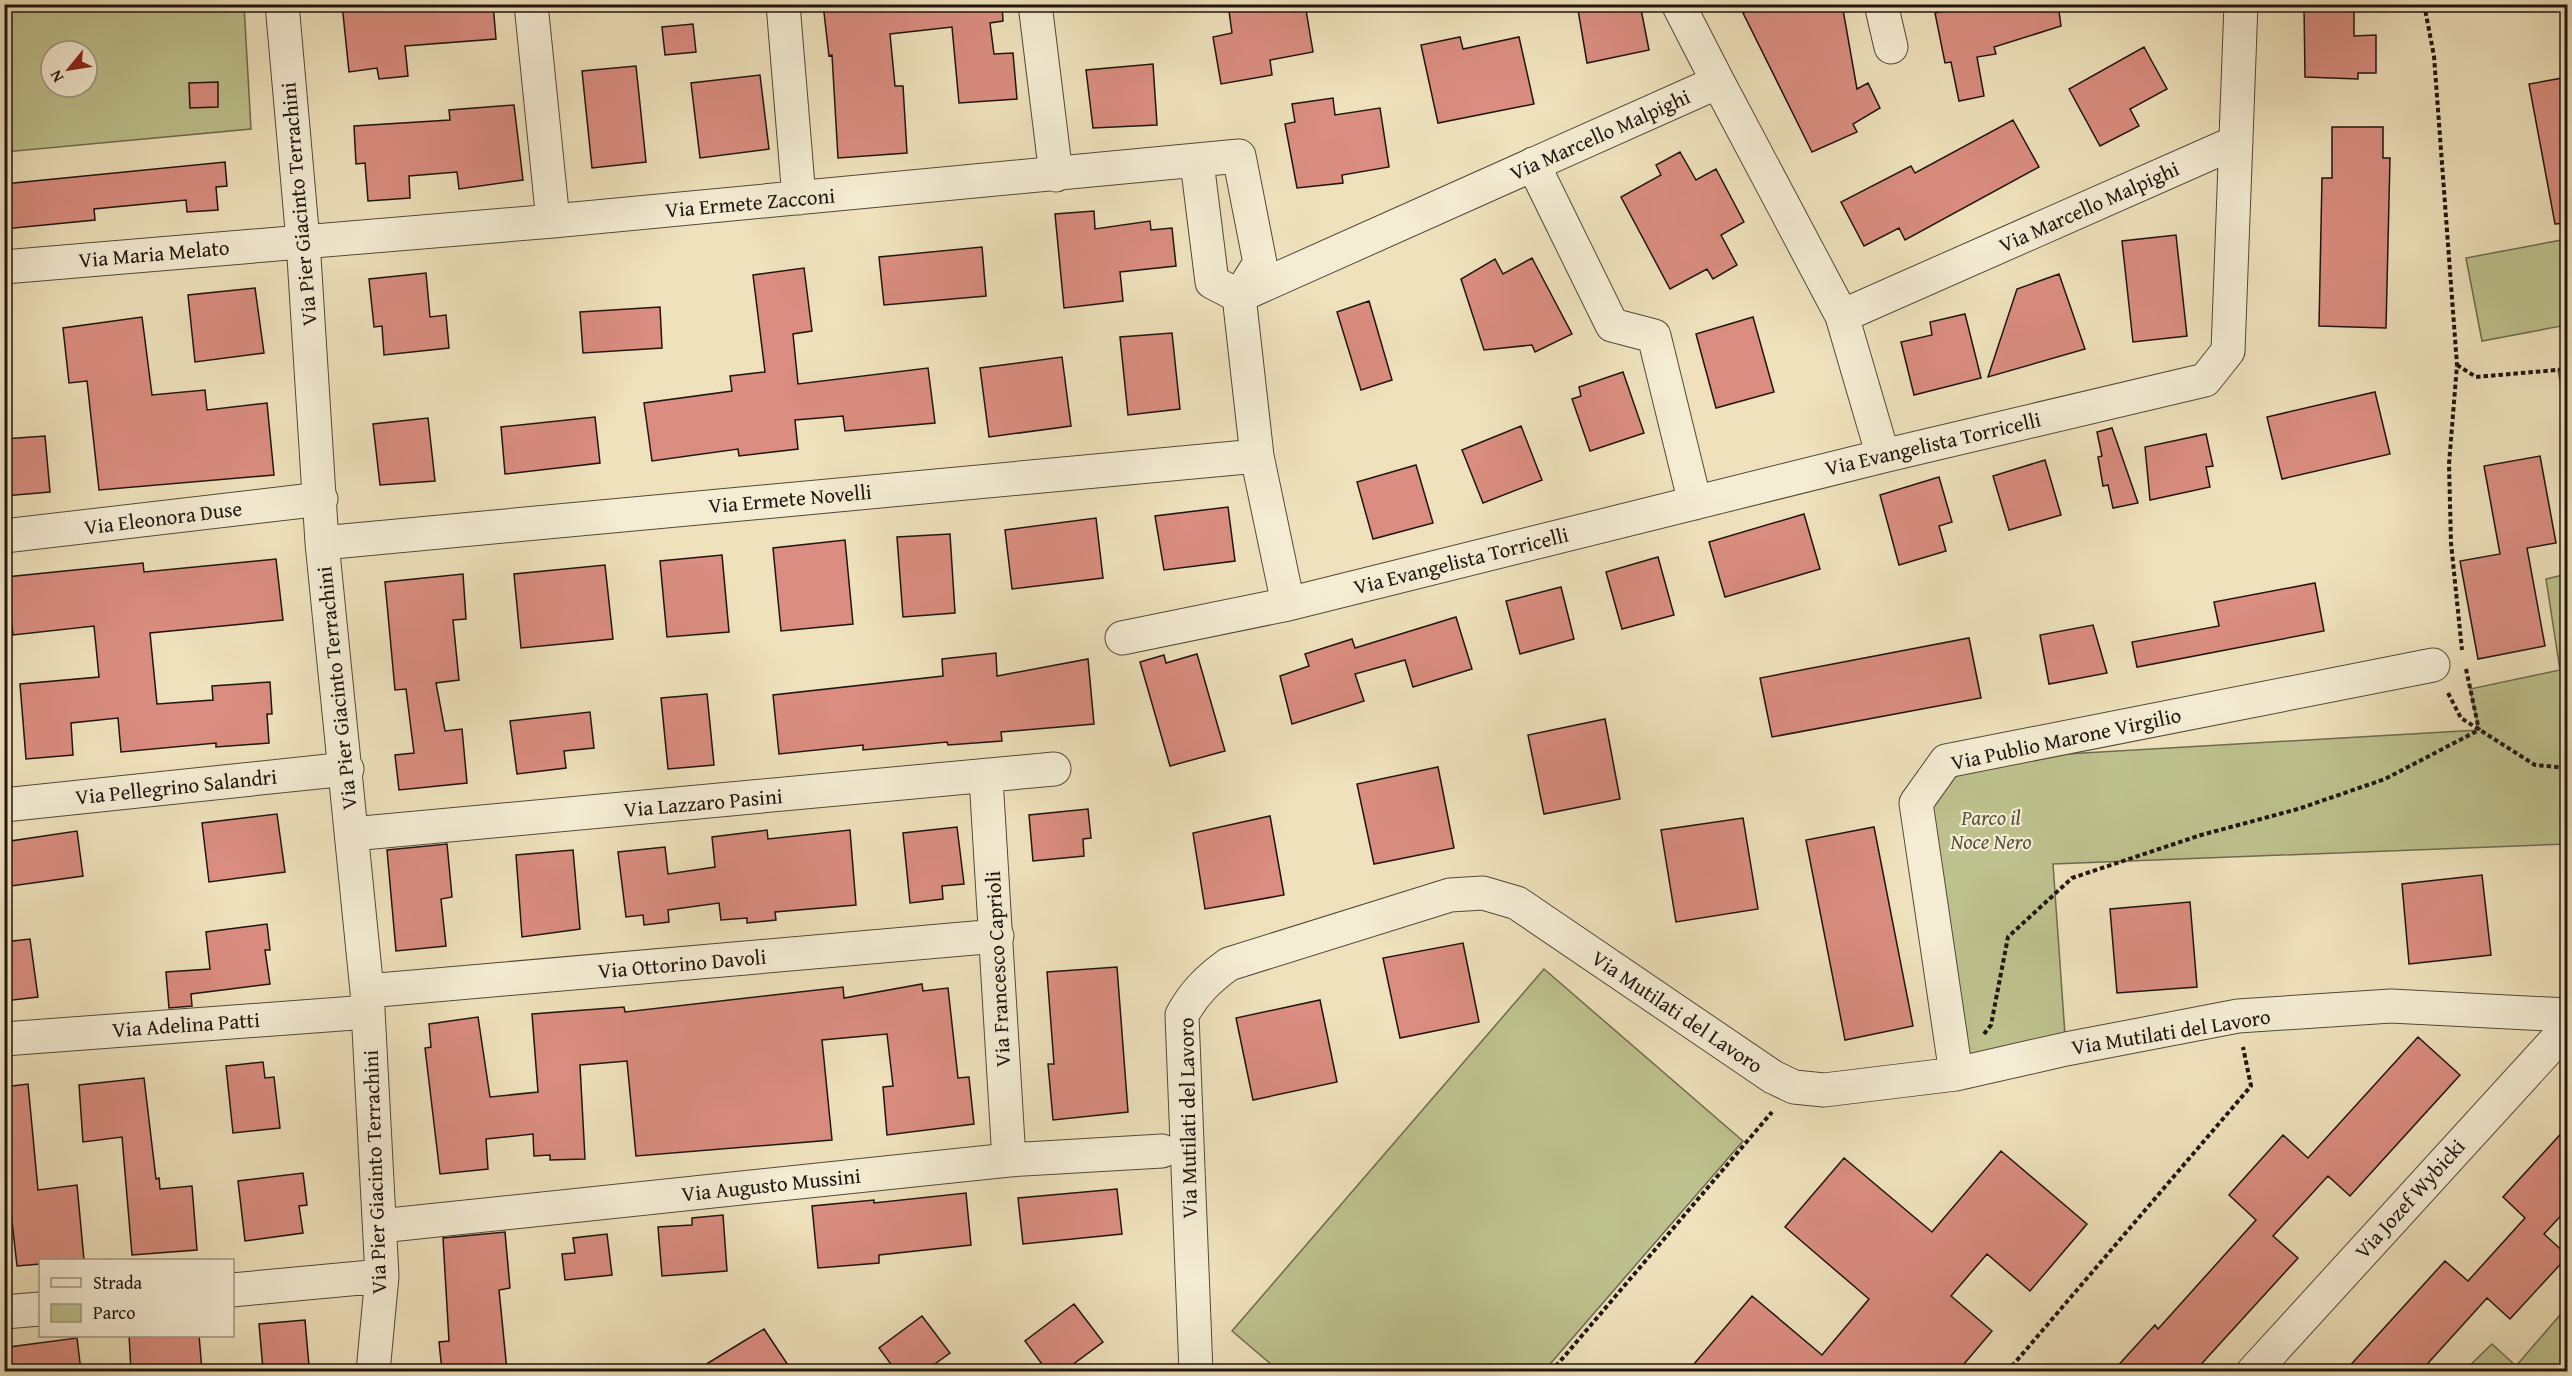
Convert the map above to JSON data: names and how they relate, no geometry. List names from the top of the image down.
{
  "streets": {
    "street": [
      "Via Marcello Malpighi",
      "Via Ermete Zacconi",
      "Via Pier Giacinto Terrachini",
      "Via Maria Melato",
      "Via Evangelista Torricelli",
      "Via Ermete Novelli",
      "Via Eleonora Duse",
      "Via Publio Marone Virgilio",
      "Via Pellegrino Salandri",
      "Via Lazzaro Pasini",
      "Via Ottorino Davoli",
      "Via Francesco Caprioli",
      "Via Mutilati del Lavoro",
      "Via Adelina Patti",
      "Via Augusto Mussini",
      "Via Jozef Wybicki"
    ]
  },
  "crossings": [
    ["Via Marcello Malpighi", "Via Ermete Zacconi"],
    ["Via Marcello Malpighi", "Via Evangelista Torricelli"],
    ["Via Ermete Zacconi", "Via Pier Giacinto Terrachini"],
    ["Via Ermete Zacconi", "Via Maria Melato"],
    ["Via Pier Giacinto Terrachini", "Via Maria Melato"],
    ["Via Pier Giacinto Terrachini", "Via Ermete Novelli"],
    ["Via Pier Giacinto Terrachini", "Via Eleonora Duse"],
    ["Via Pier Giacinto Terrachini", "Via Pellegrino Salandri"],
    ["Via Pier Giacinto Terrachini", "Via Lazzaro Pasini"],
    ["Via Pier Giacinto Terrachini", "Via Ottorino Davoli"],
    ["Via Pier Giacinto Terrachini", "Via Adelina Patti"],
    ["Via Pier Giacinto Terrachini", "Via Augusto Mussini"],
    ["Via Publio Marone Virgilio", "Via Mutilati del Lavoro"],
    ["Via Lazzaro Pasini", "Via Francesco Caprioli"],
    ["Via Ottorino Davoli", "Via Francesco Caprioli"],
    ["Via Ottorino Davoli", "Via Adelina Patti"],
    ["Via Francesco Caprioli", "Via Augusto Mussini"]
  ],
  "parks": ["Parco il Noce Nero"],
  "legend": ["Strada", "Parco"],
  "north": "bottom left"
}
